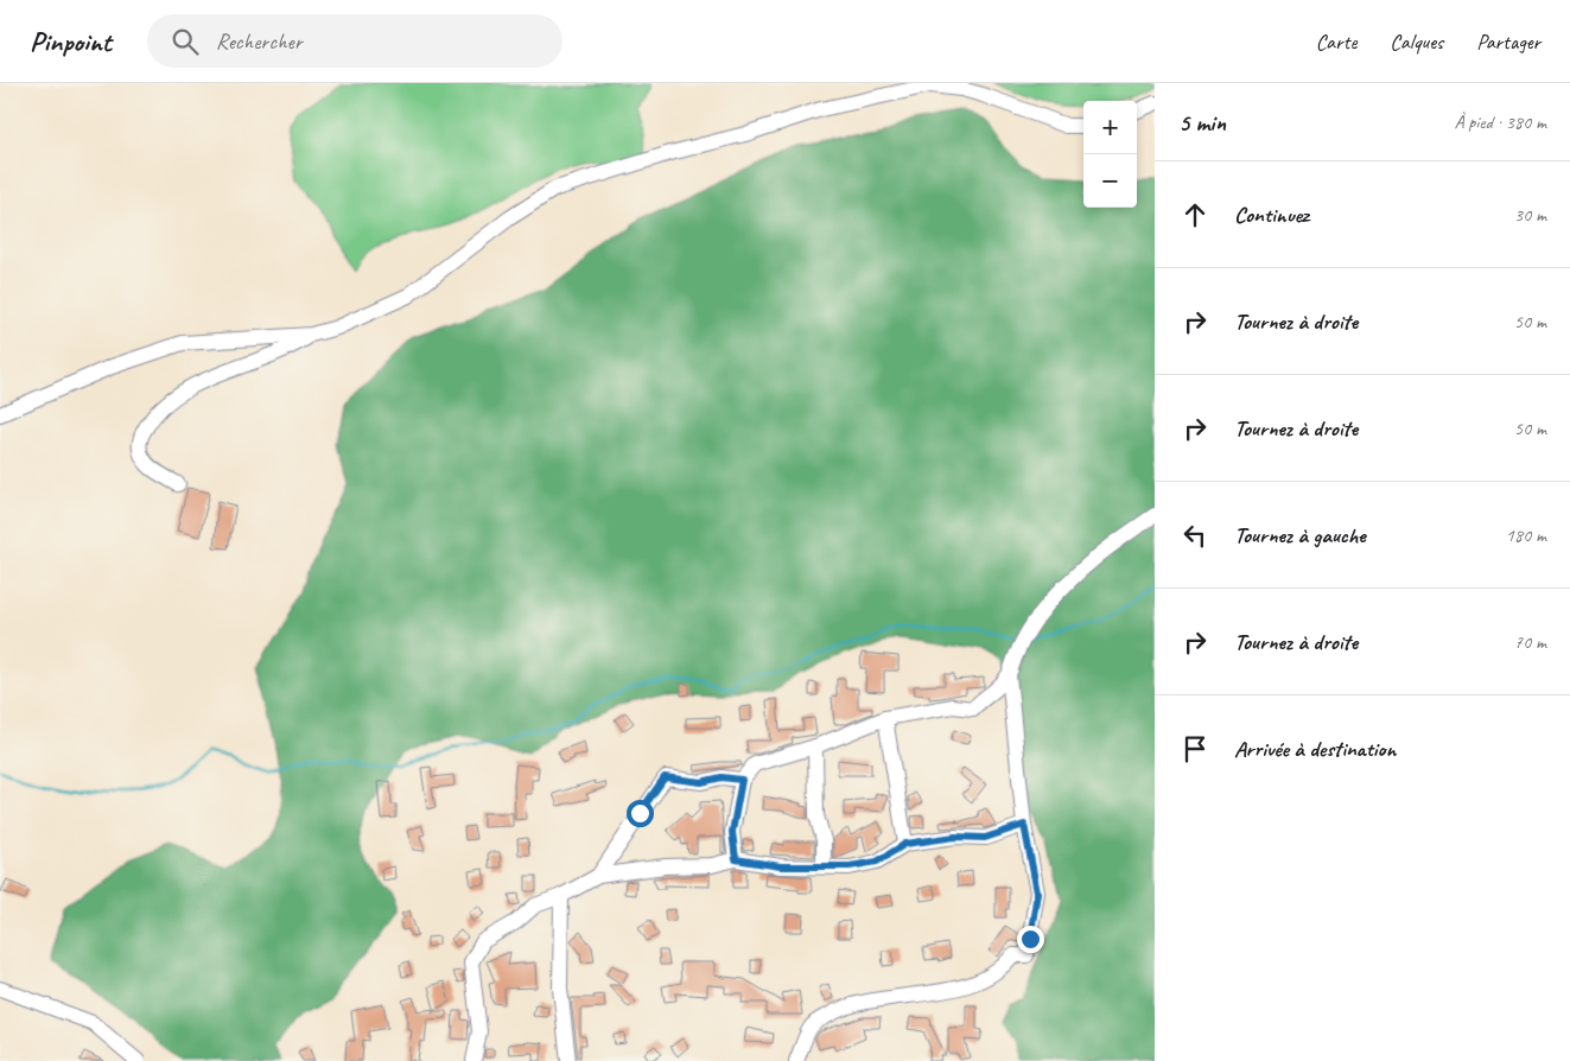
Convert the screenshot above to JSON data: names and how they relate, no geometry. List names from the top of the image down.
{
  "page": {
    "header": "Pinpoint",
    "search": "Rechercher",
    "nav": ["Carte", "Calques", "Partager"],
    "heading": ["5 min", "À pied · 380 m"],
    "map_buttons": ["+", "−"],
    "list": [
      ["Continuez", "30 m"],
      ["Tournez à droite", "50 m"],
      ["Tournez à droite", "50 m"],
      ["Tournez à gauche", "180 m"],
      ["Tournez à droite", "70 m"],
      "Arrivée à destination"
    ]
  }
}
